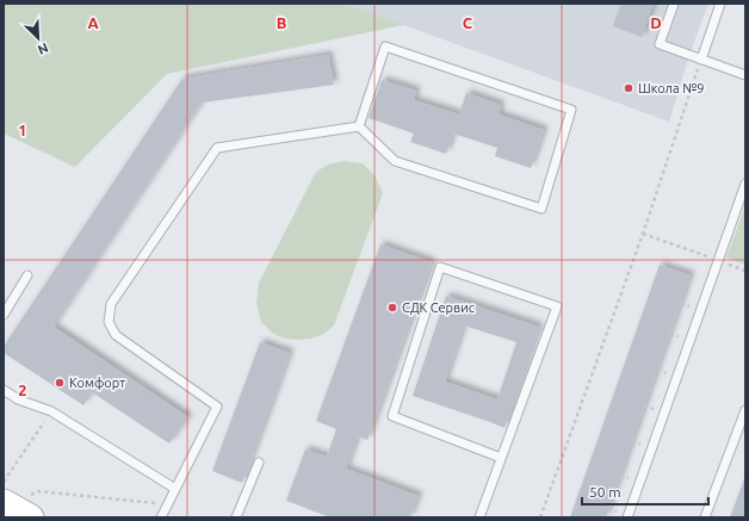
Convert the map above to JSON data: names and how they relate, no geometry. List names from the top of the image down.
{
  "places": ["Школа №9", "СДК Сервис", "Комфорт"],
  "scale_bar": "50 m",
  "north": "bottom right",
  "grid": {
    "columns": [
      "A",
      "B",
      "C",
      "D"
    ],
    "rows": ["1", "2"]
  }
}
